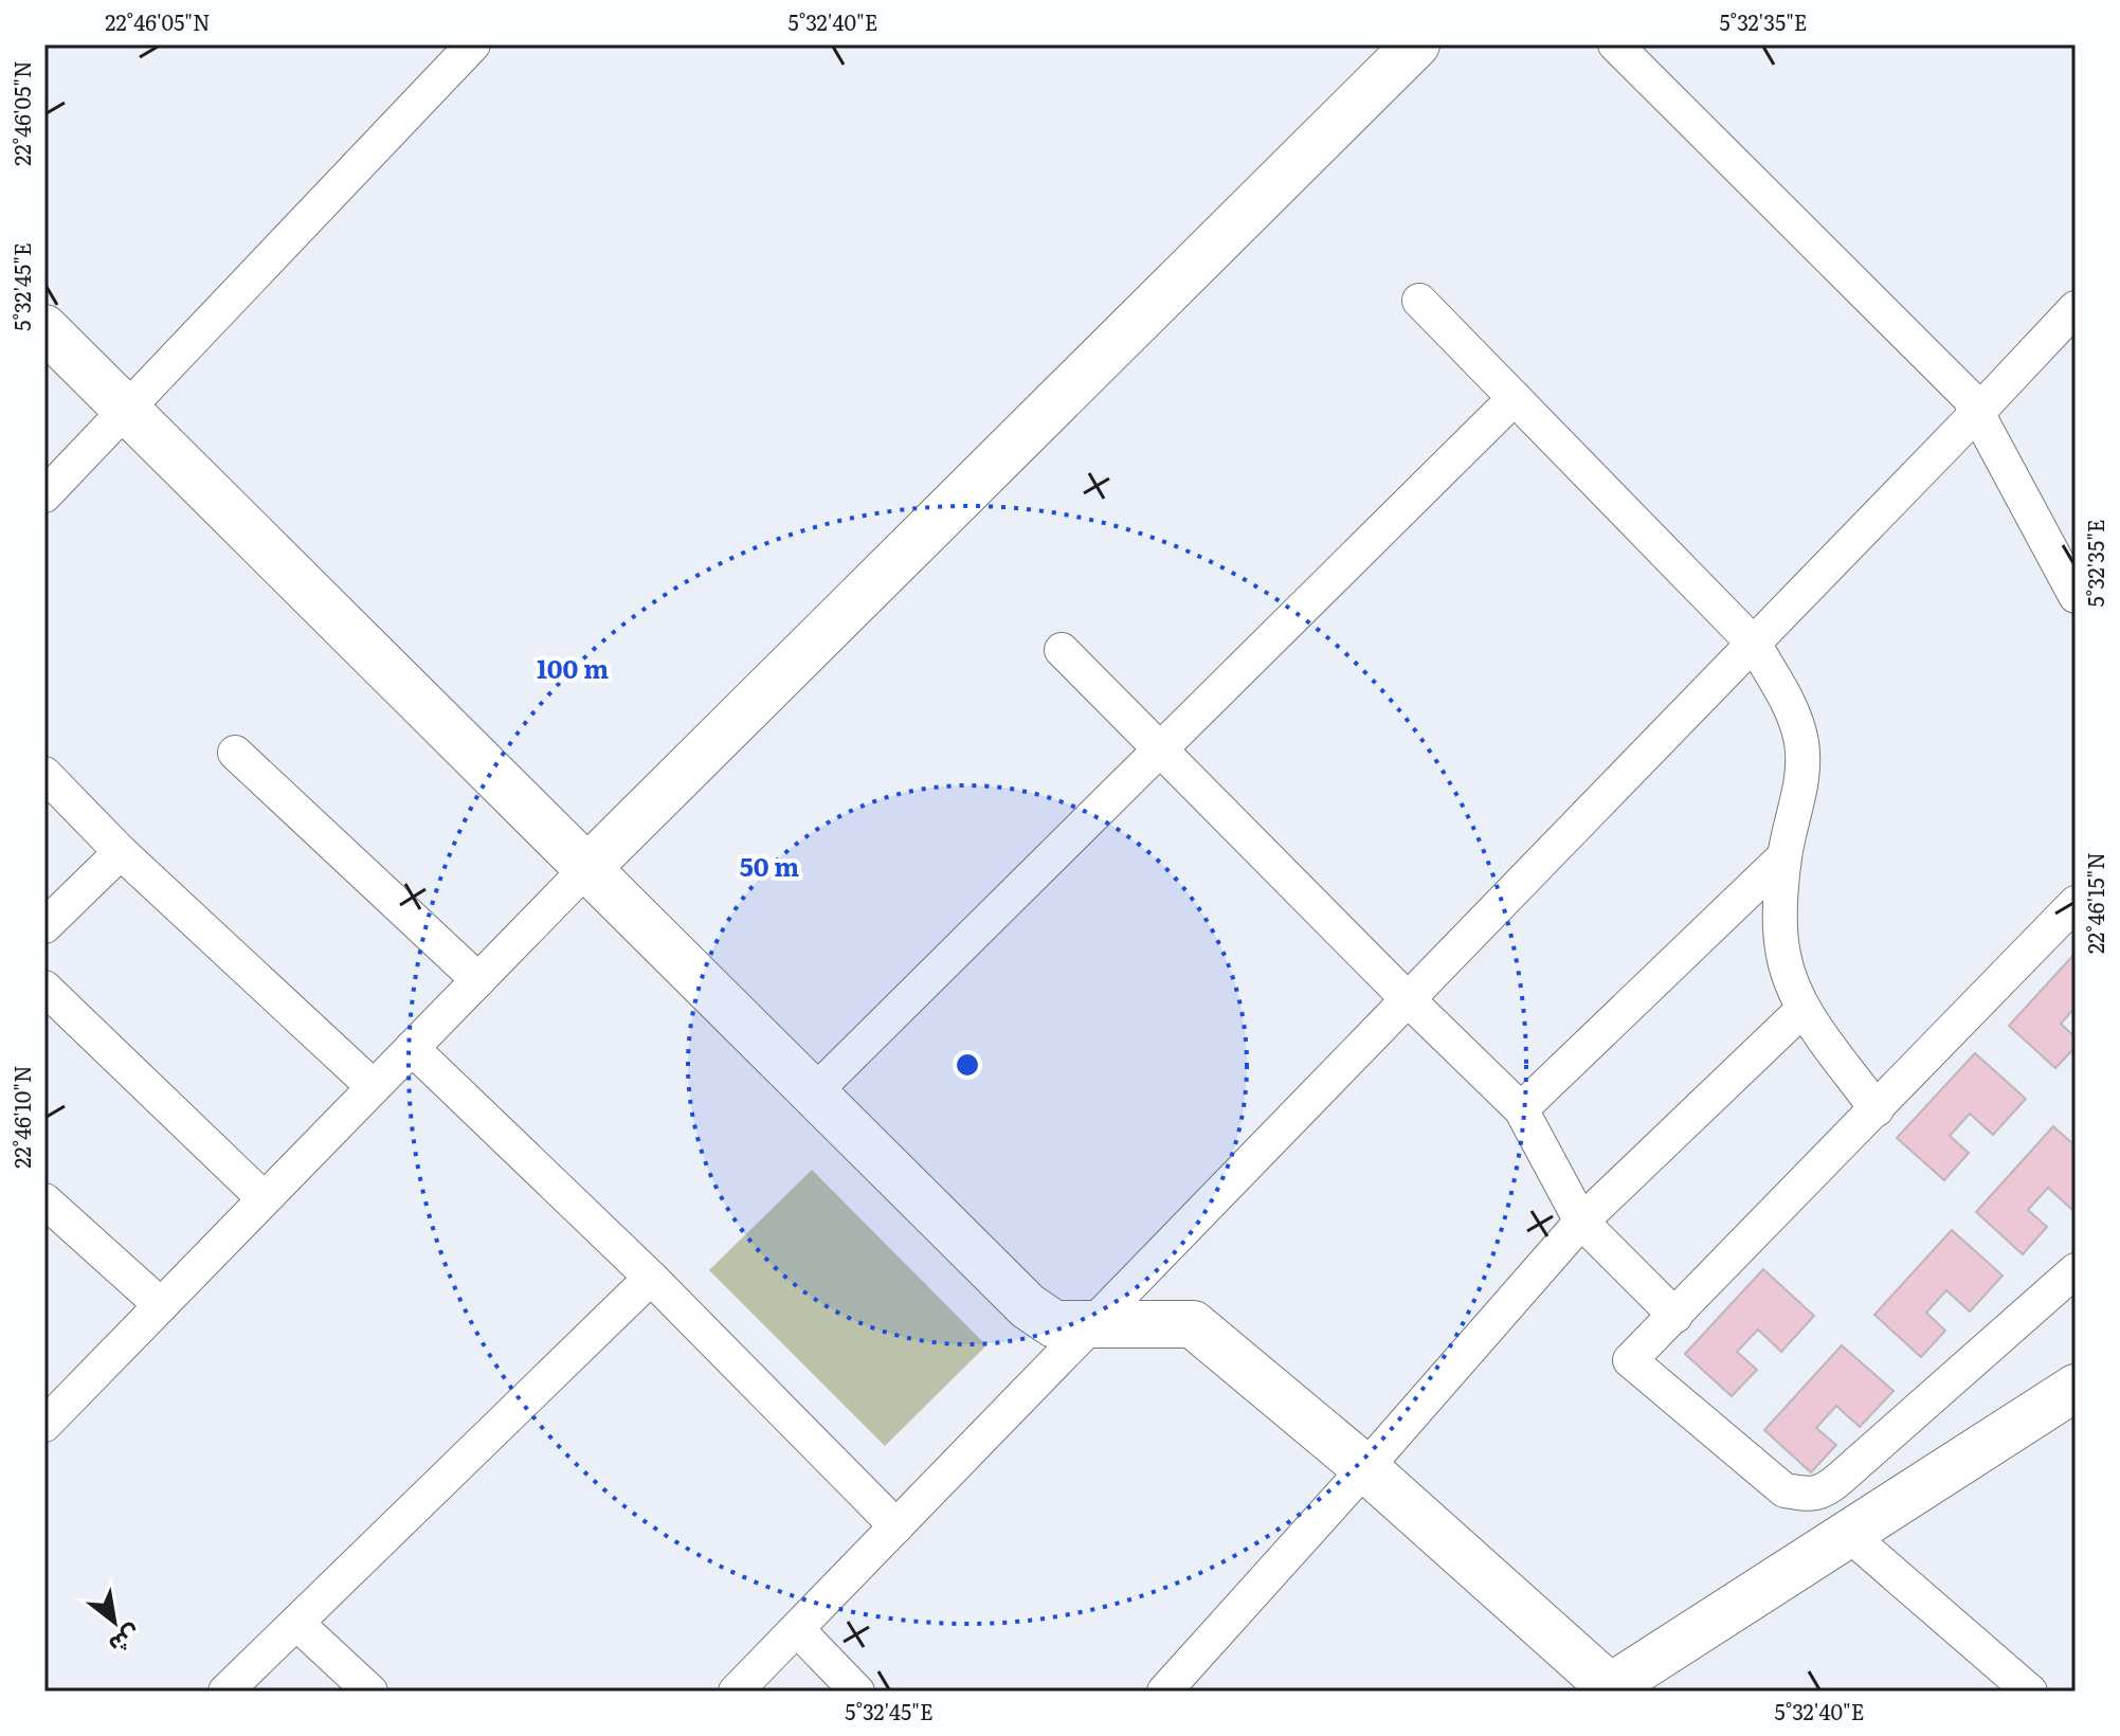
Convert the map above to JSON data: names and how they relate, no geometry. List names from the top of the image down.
{
  "north": "bottom right",
  "coordinates": [
    "22°46'05\"N",
    "5°32'40\"E",
    "5°32'35\"E",
    "5°32'45\"E",
    "22°46'15\"N",
    "22°46'10\"N"
  ],
  "rings": ["100 m", "50 m"]
}
